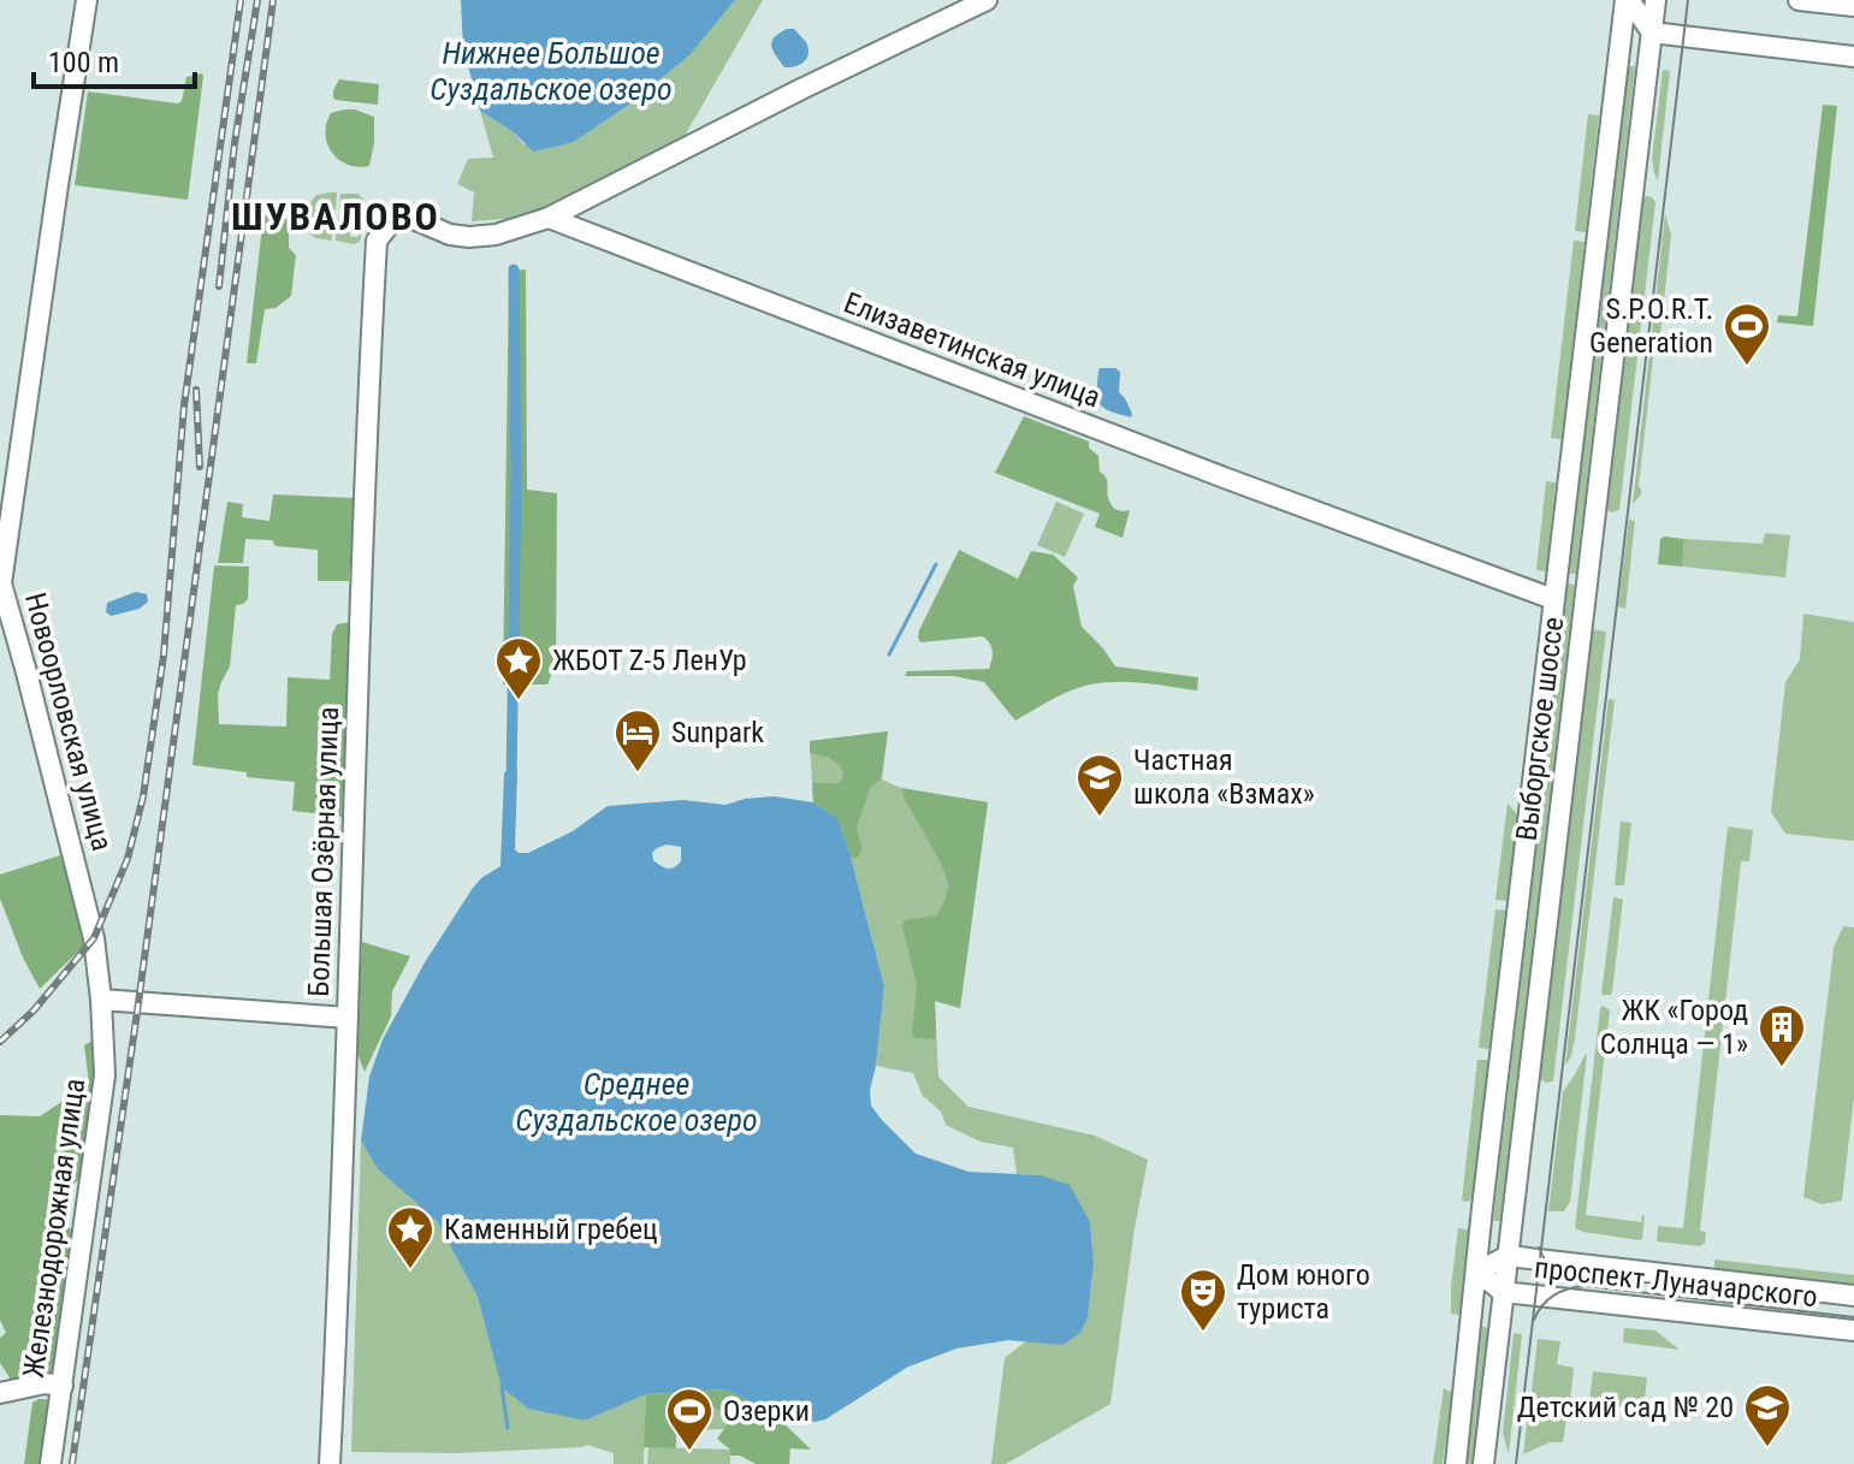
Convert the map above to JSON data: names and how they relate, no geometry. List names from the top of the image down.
{
  "streets": {
    "street": [
      "Елизаветинская улица",
      "Новоорловская улица",
      "Выборгское шоссе",
      "Большая Озёрная улица",
      "Железнодорожная улица",
      "проспект Луначарского"
    ]
  },
  "crossings": [
    ["Елизаветинская улица", "Выборгское шоссе"],
    ["Елизаветинская улица", "Большая Озёрная улица"],
    ["Новоорловская улица", "Железнодорожная улица"],
    ["Выборгское шоссе", "проспект Луначарского"]
  ],
  "districts": ["ШУВАЛОВО"],
  "water": ["Нижнее Большое Суздальское озеро", "Среднее Суздальское озеро"],
  "places": {
    "sports": ["S.P.O.R.T. Generation", "Озерки"],
    "place": ["ЖБОТ Z-5 ЛенУр", "Каменный гребец"],
    "hotel": ["Sunpark"],
    "school or university": ["Частная школа «Взмах»", "Детский сад № 20"],
    "building": ["ЖК «Город Солнца — 1»"],
    "theatre": ["Дом юного туриста"]
  },
  "scale_bar": "100 m"
}
